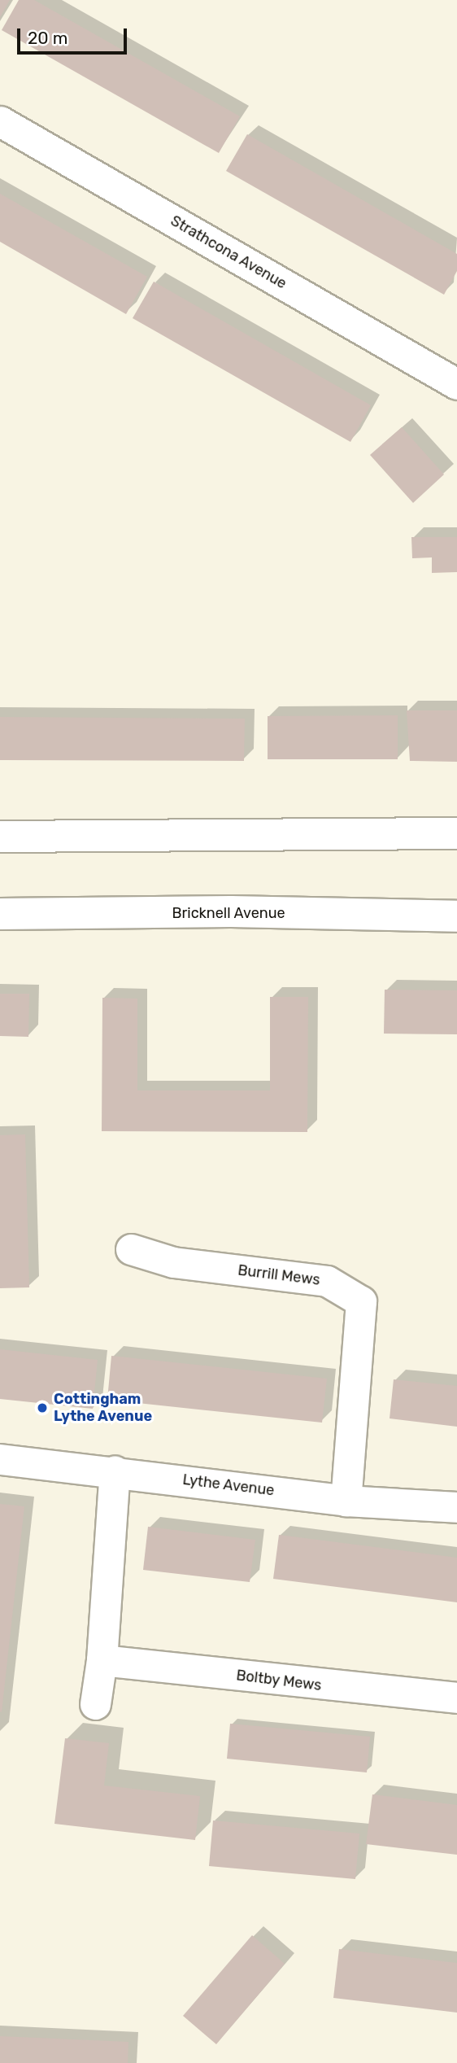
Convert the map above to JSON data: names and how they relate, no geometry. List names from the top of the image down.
{
  "streets": {
    "street": [
      "Strathcona Avenue",
      "Bricknell Avenue",
      "Burrill Mews",
      "Lythe Avenue",
      "Boltby Mews"
    ]
  },
  "crossings": [
    ["Burrill Mews", "Lythe Avenue"]
  ],
  "places": ["Cottingham Lythe Avenue"],
  "scale_bar": "20 m"
}
